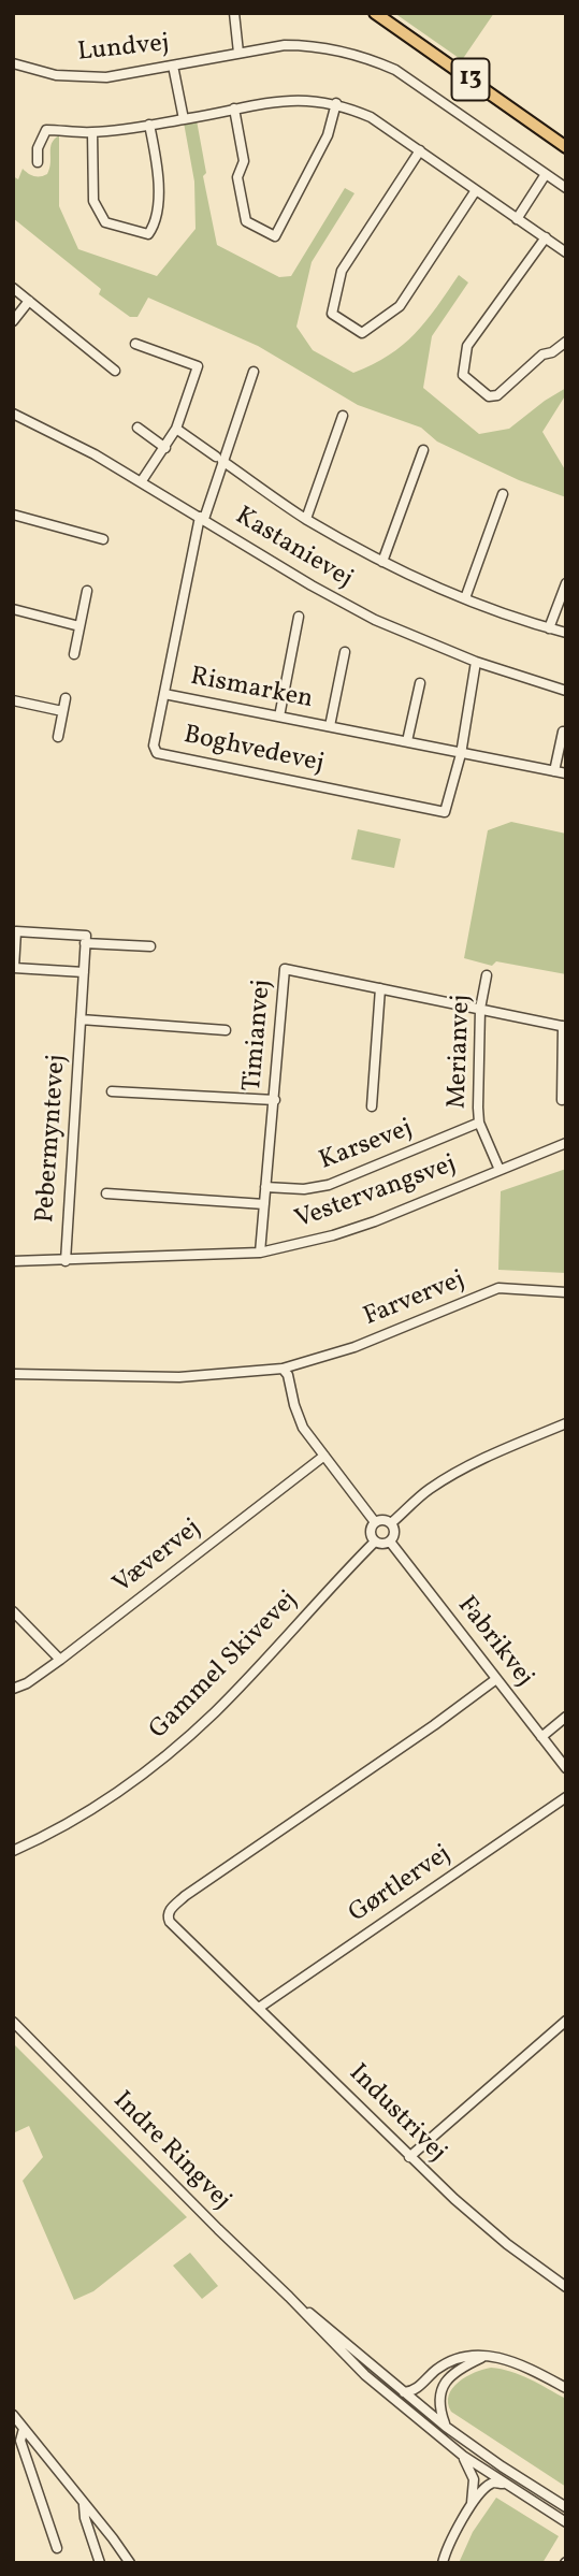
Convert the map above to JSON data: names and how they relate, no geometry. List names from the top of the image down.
{
  "streets": {
    "main road": ["13"],
    "street": [
      "Lundvej",
      "Kastanievej",
      "Rismarken",
      "Boghvedevej",
      "Timianvej",
      "Merianvej",
      "Pebermyntevej",
      "Karsevej",
      "Vestervangsvej",
      "Farvervej",
      "Vævervej",
      "Fabrikvej",
      "Gammel Skivevej",
      "Gørtlervej",
      "Industrivej",
      "Indre Ringvej"
    ]
  },
  "crossings": [
    ["Kastanievej", "Boghvedevej"],
    ["Rismarken", "Boghvedevej"],
    ["Timianvej", "Merianvej"],
    ["Timianvej", "Karsevej"],
    ["Timianvej", "Vestervangsvej"],
    ["Merianvej", "Karsevej"],
    ["Merianvej", "Vestervangsvej"],
    ["Pebermyntevej", "Vestervangsvej"],
    ["Fabrikvej", "Gammel Skivevej"],
    ["Fabrikvej", "Industrivej"],
    ["Gørtlervej", "Industrivej"]
  ]
}
